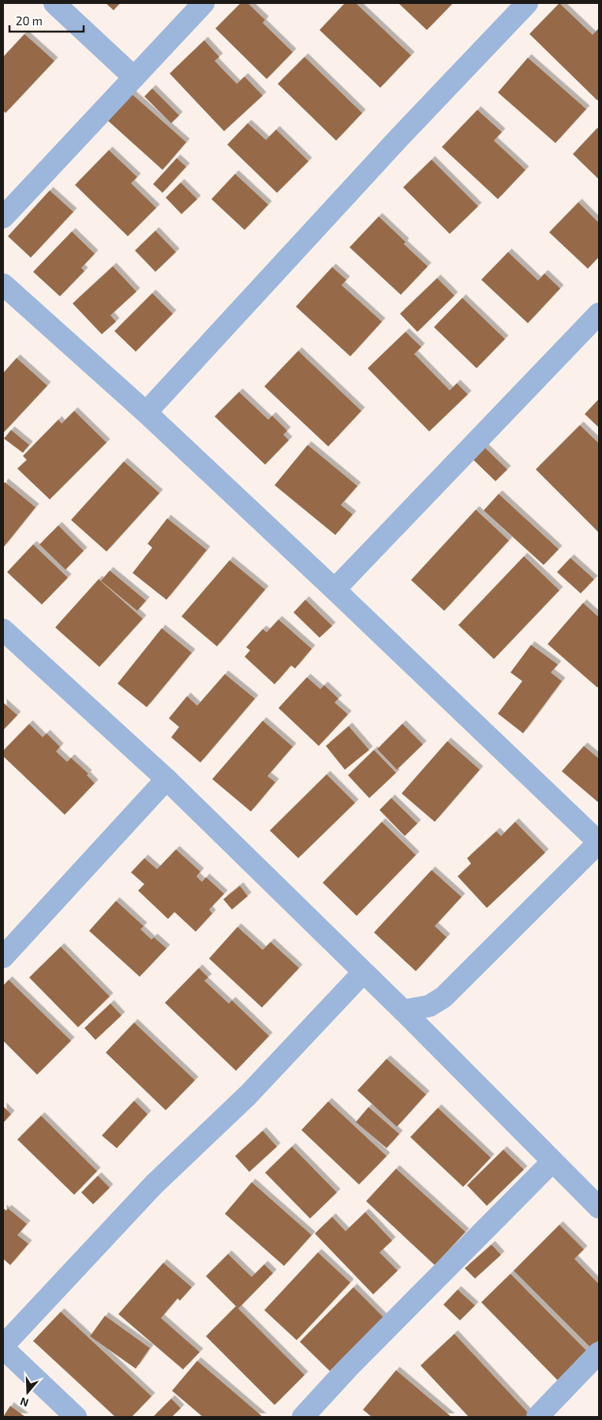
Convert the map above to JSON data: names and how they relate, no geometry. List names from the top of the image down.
{
  "scale_bar": "20 m",
  "north": "bottom"
}
